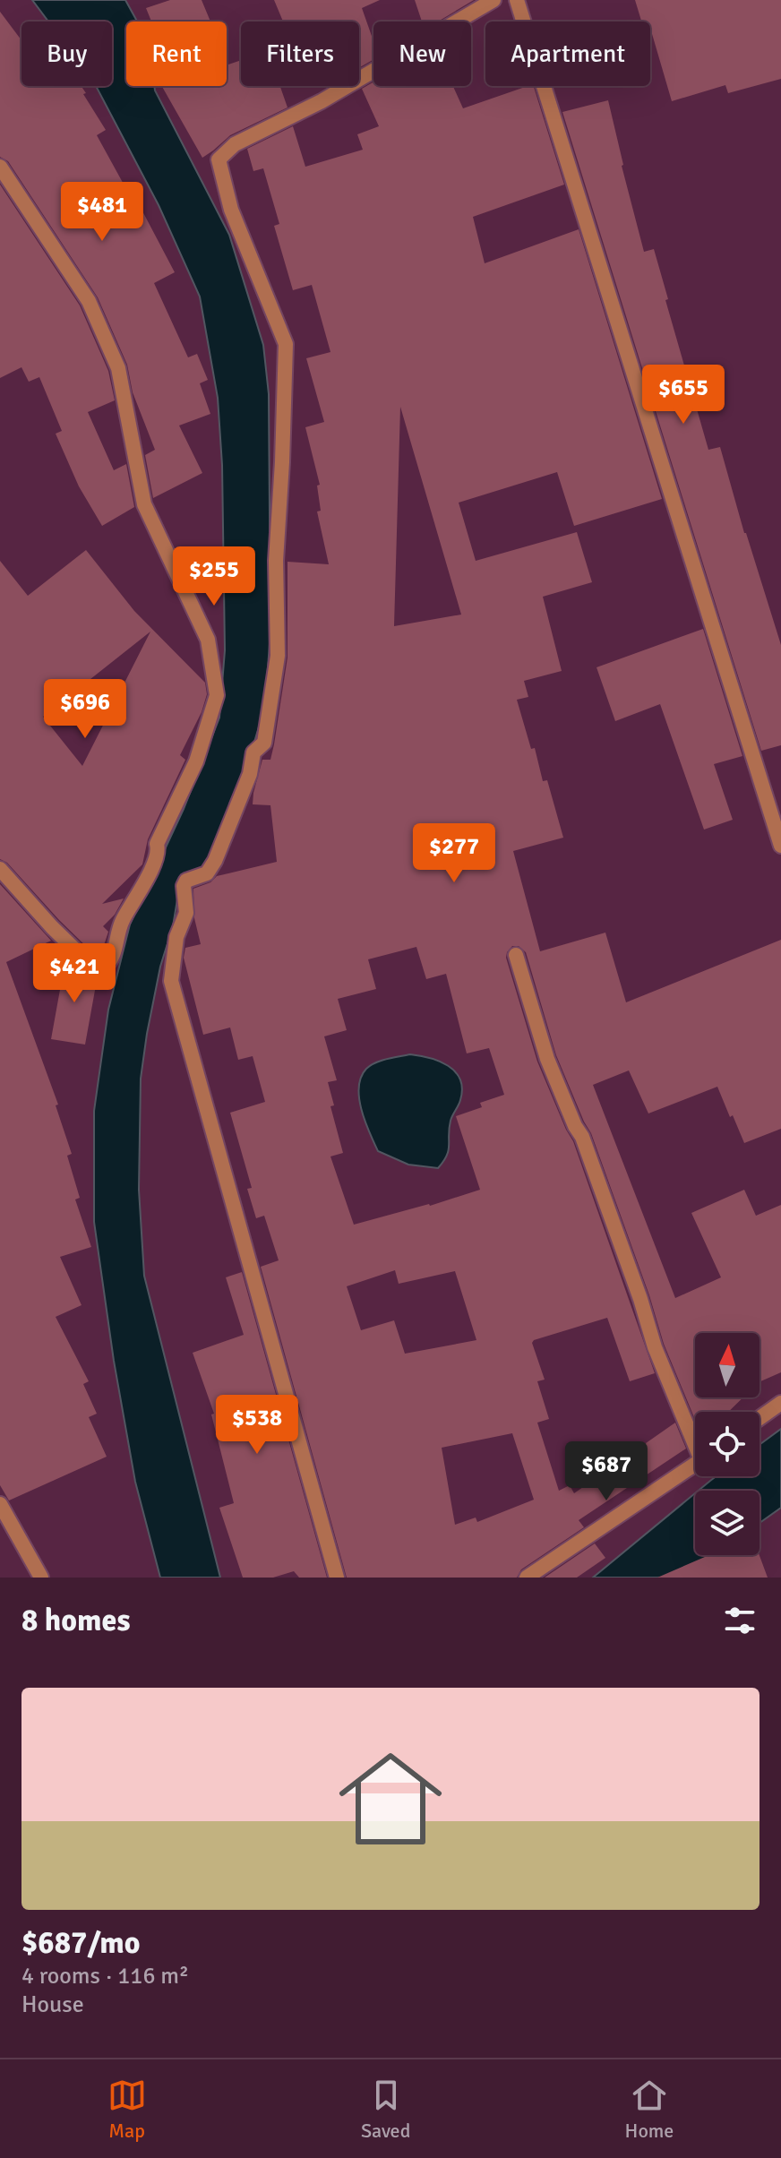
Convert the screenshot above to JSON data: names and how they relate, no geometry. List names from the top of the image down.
{
  "north": "top",
  "page": {
    "chip": [
      "Buy",
      "Rent",
      "Filters",
      "New",
      "Apartment"
    ],
    "price": [
      "$481",
      "$655",
      "$255",
      "$696",
      "$277",
      "$421",
      "$538",
      "$687"
    ],
    "heading": "8 homes",
    "list": [
      {
        "name": "$687/mo",
        "note": "4 rooms · 116 m² · House"
      }
    ],
    "tabs": ["Map", "Saved", "Home"]
  }
}
